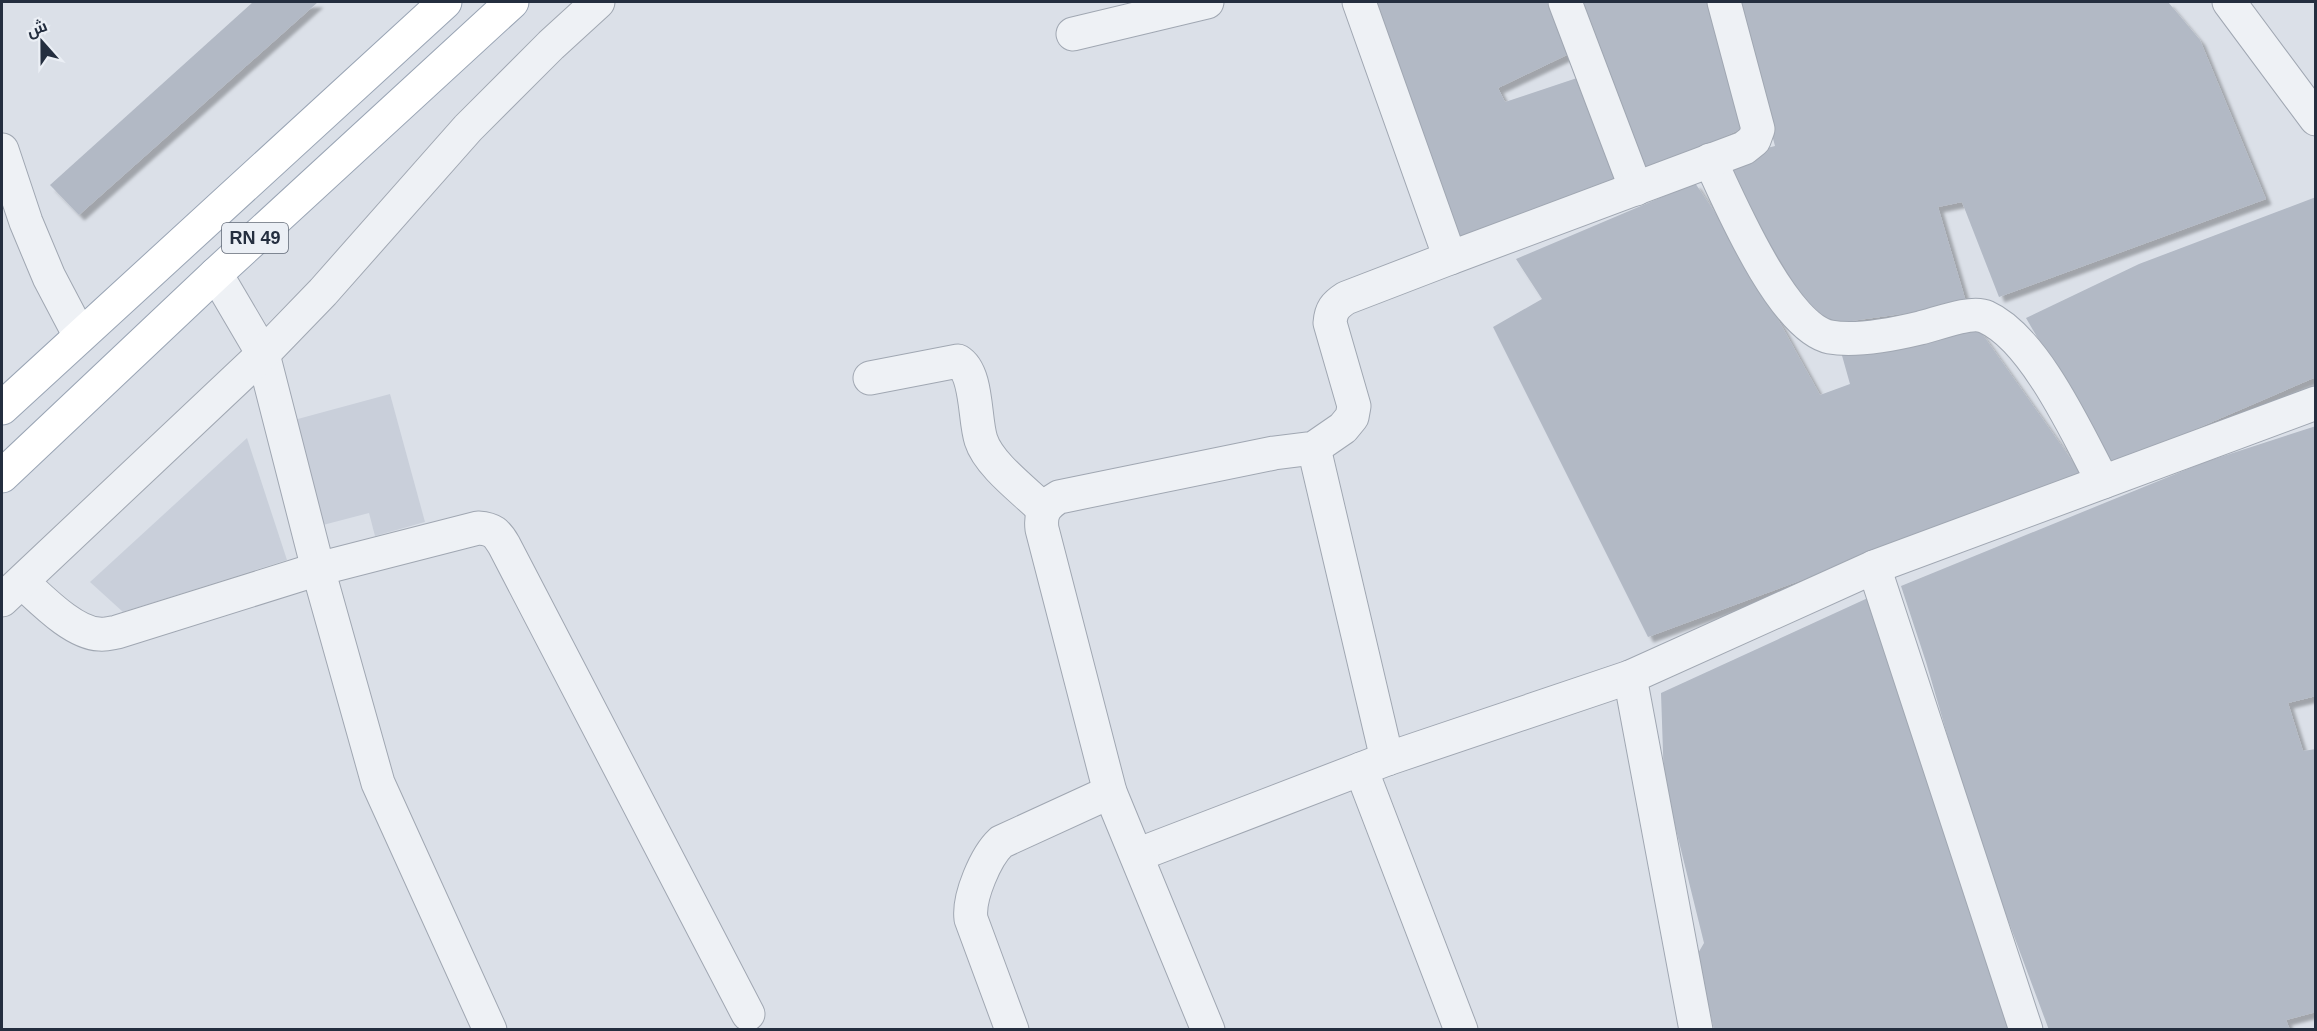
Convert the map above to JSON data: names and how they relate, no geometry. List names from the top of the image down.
{
  "streets": {
    "main road": ["RN 49"]
  },
  "north": "top"
}
